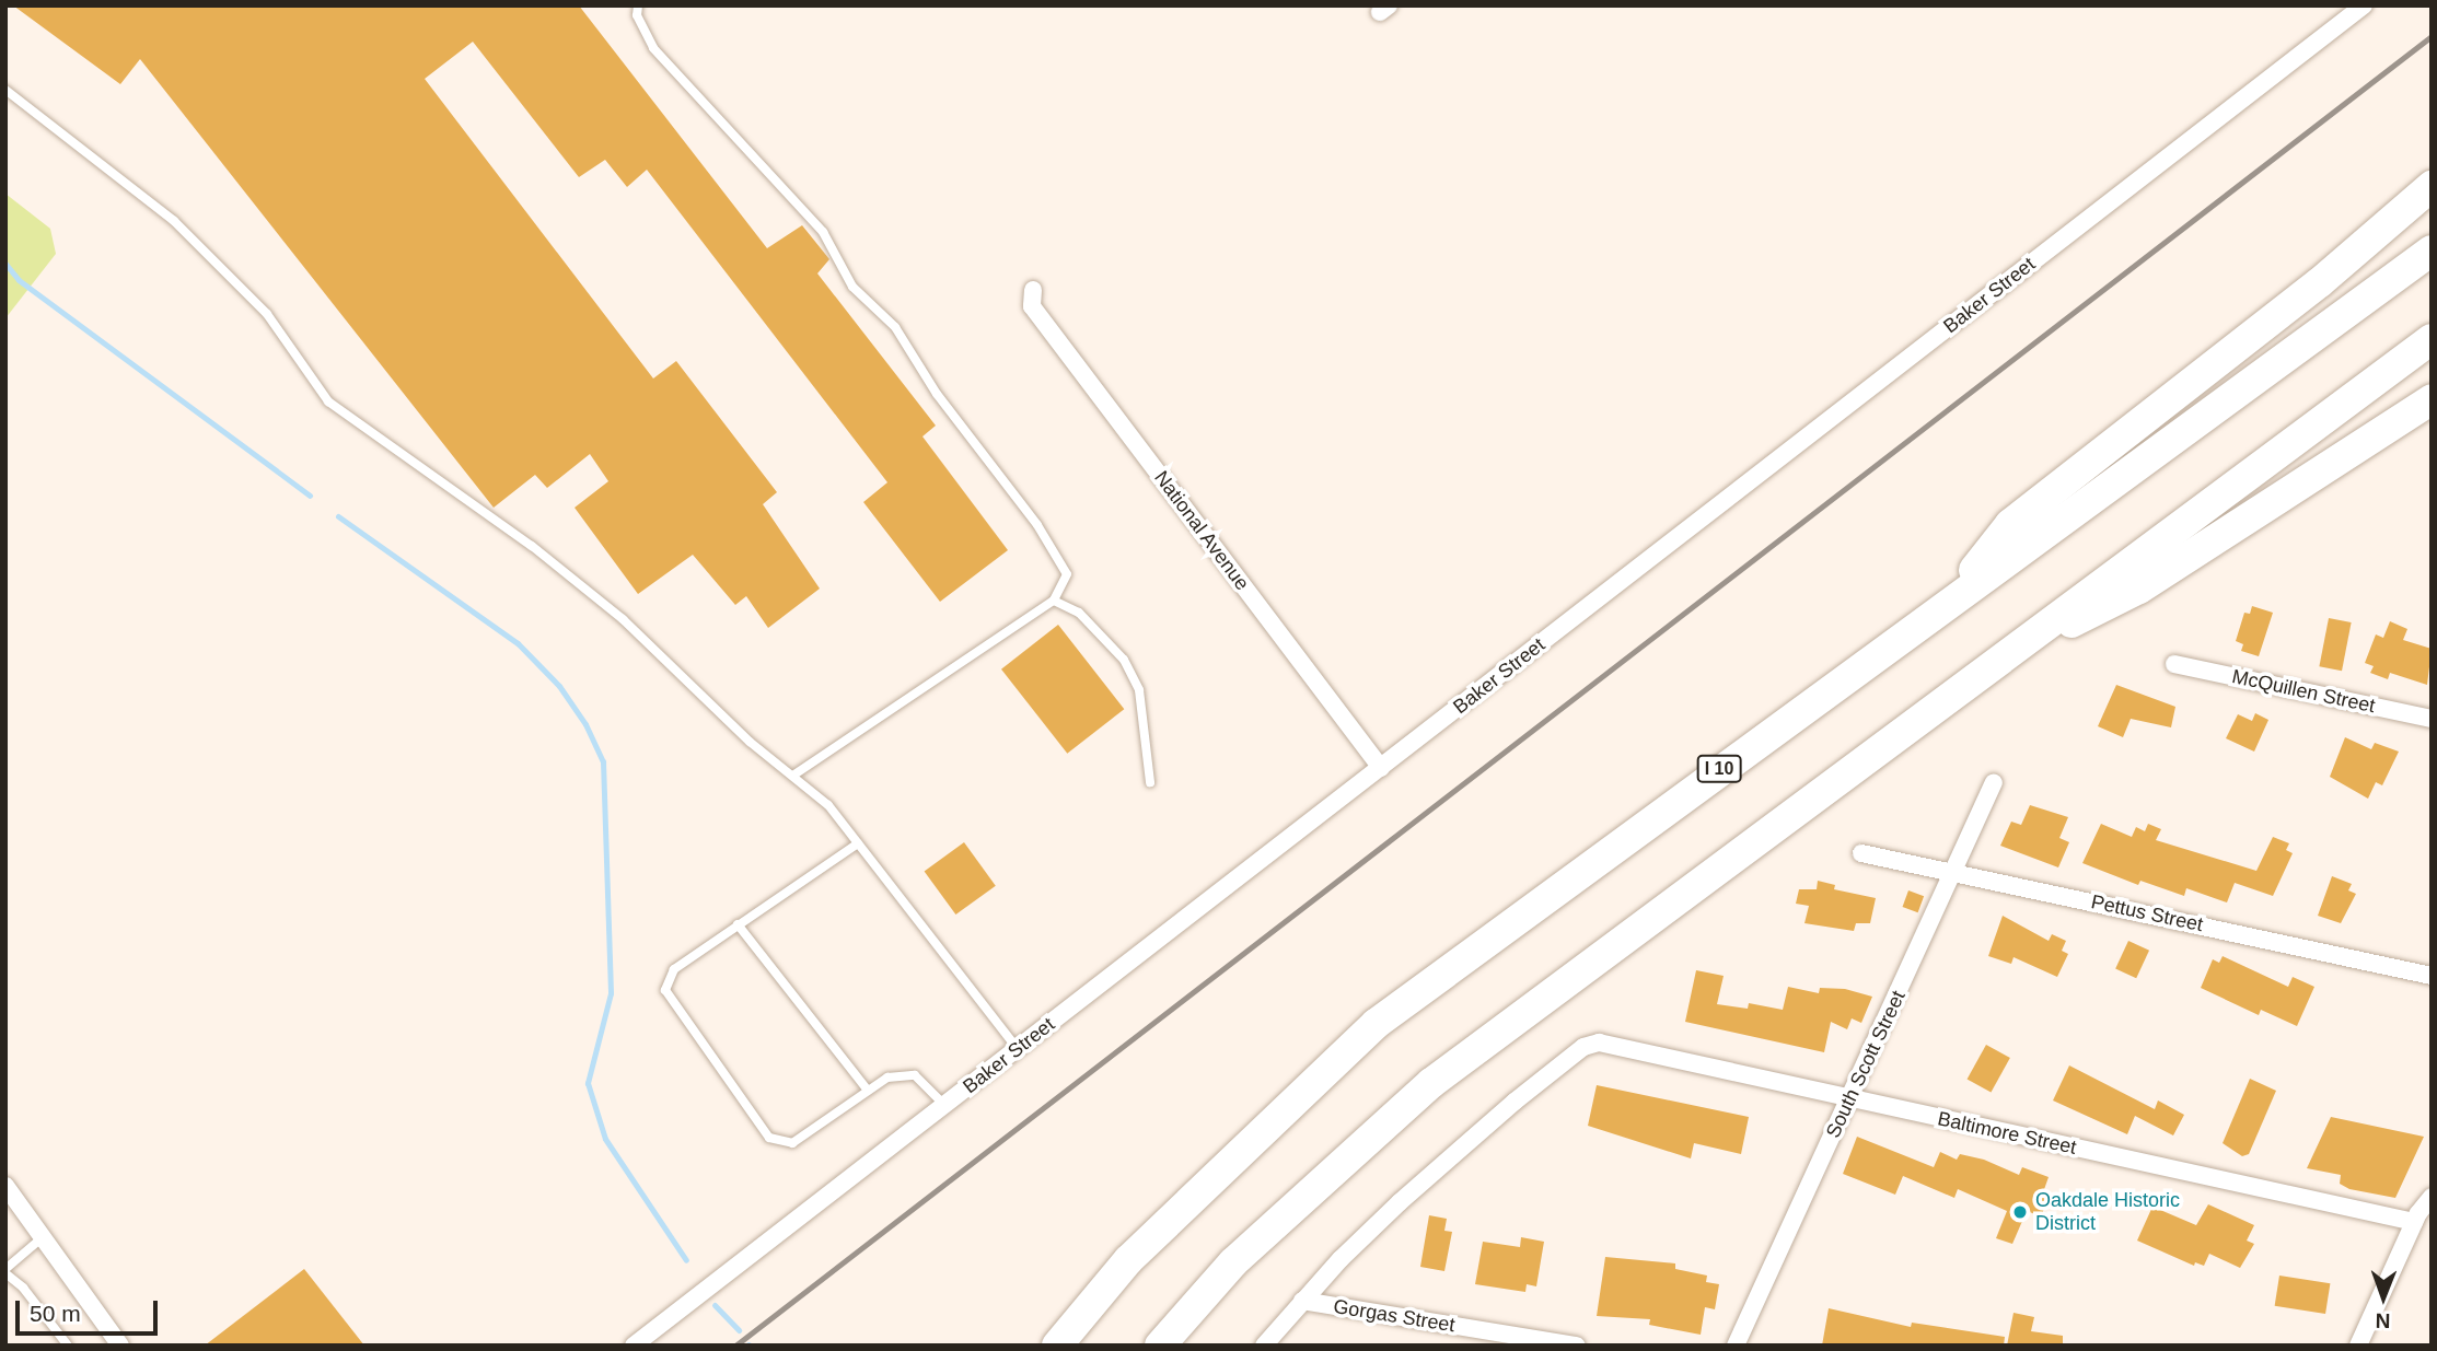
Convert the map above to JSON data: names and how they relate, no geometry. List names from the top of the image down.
{
  "streets": {
    "highway": ["I 10"],
    "street": [
      "Baker Street",
      "National Avenue",
      "McQuillen Street",
      "Pettus Street",
      "South Scott Street",
      "Baltimore Street",
      "Gorgas Street"
    ]
  },
  "crossings": [
    ["Baker Street", "National Avenue"],
    ["Pettus Street", "South Scott Street"],
    ["South Scott Street", "Baltimore Street"],
    ["Baltimore Street", "Gorgas Street"]
  ],
  "places": ["Oakdale Historic District"],
  "scale_bar": "50 m",
  "north": "bottom"
}
